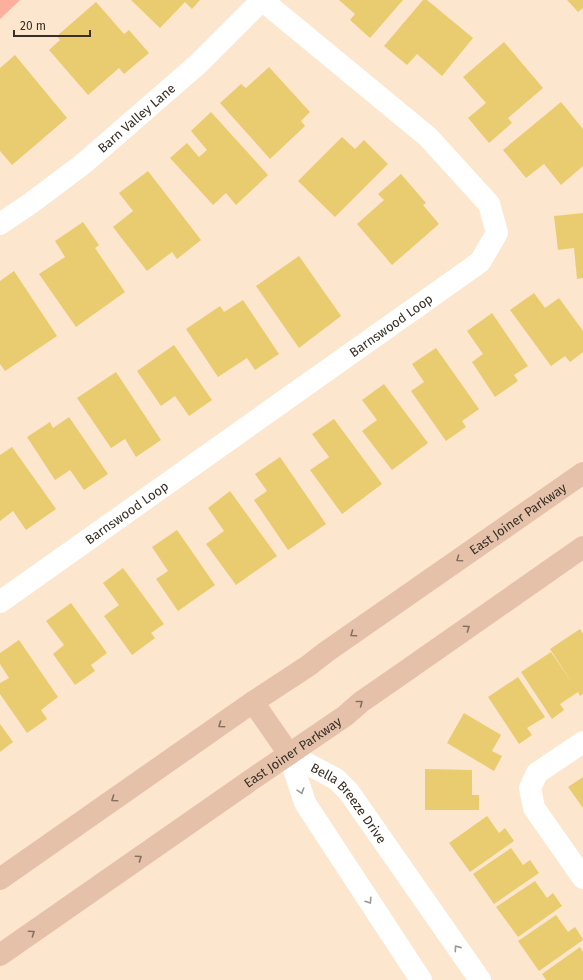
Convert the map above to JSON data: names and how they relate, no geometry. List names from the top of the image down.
{
  "streets": {
    "main road": ["East Joiner Parkway"],
    "street": ["Barn Valley Lane", "Barnswood Loop", "Bella Breeze Drive"]
  },
  "crossings": [
    ["Barn Valley Lane", "Barnswood Loop"],
    ["East Joiner Parkway", "Bella Breeze Drive"]
  ],
  "scale_bar": "20 m"
}
